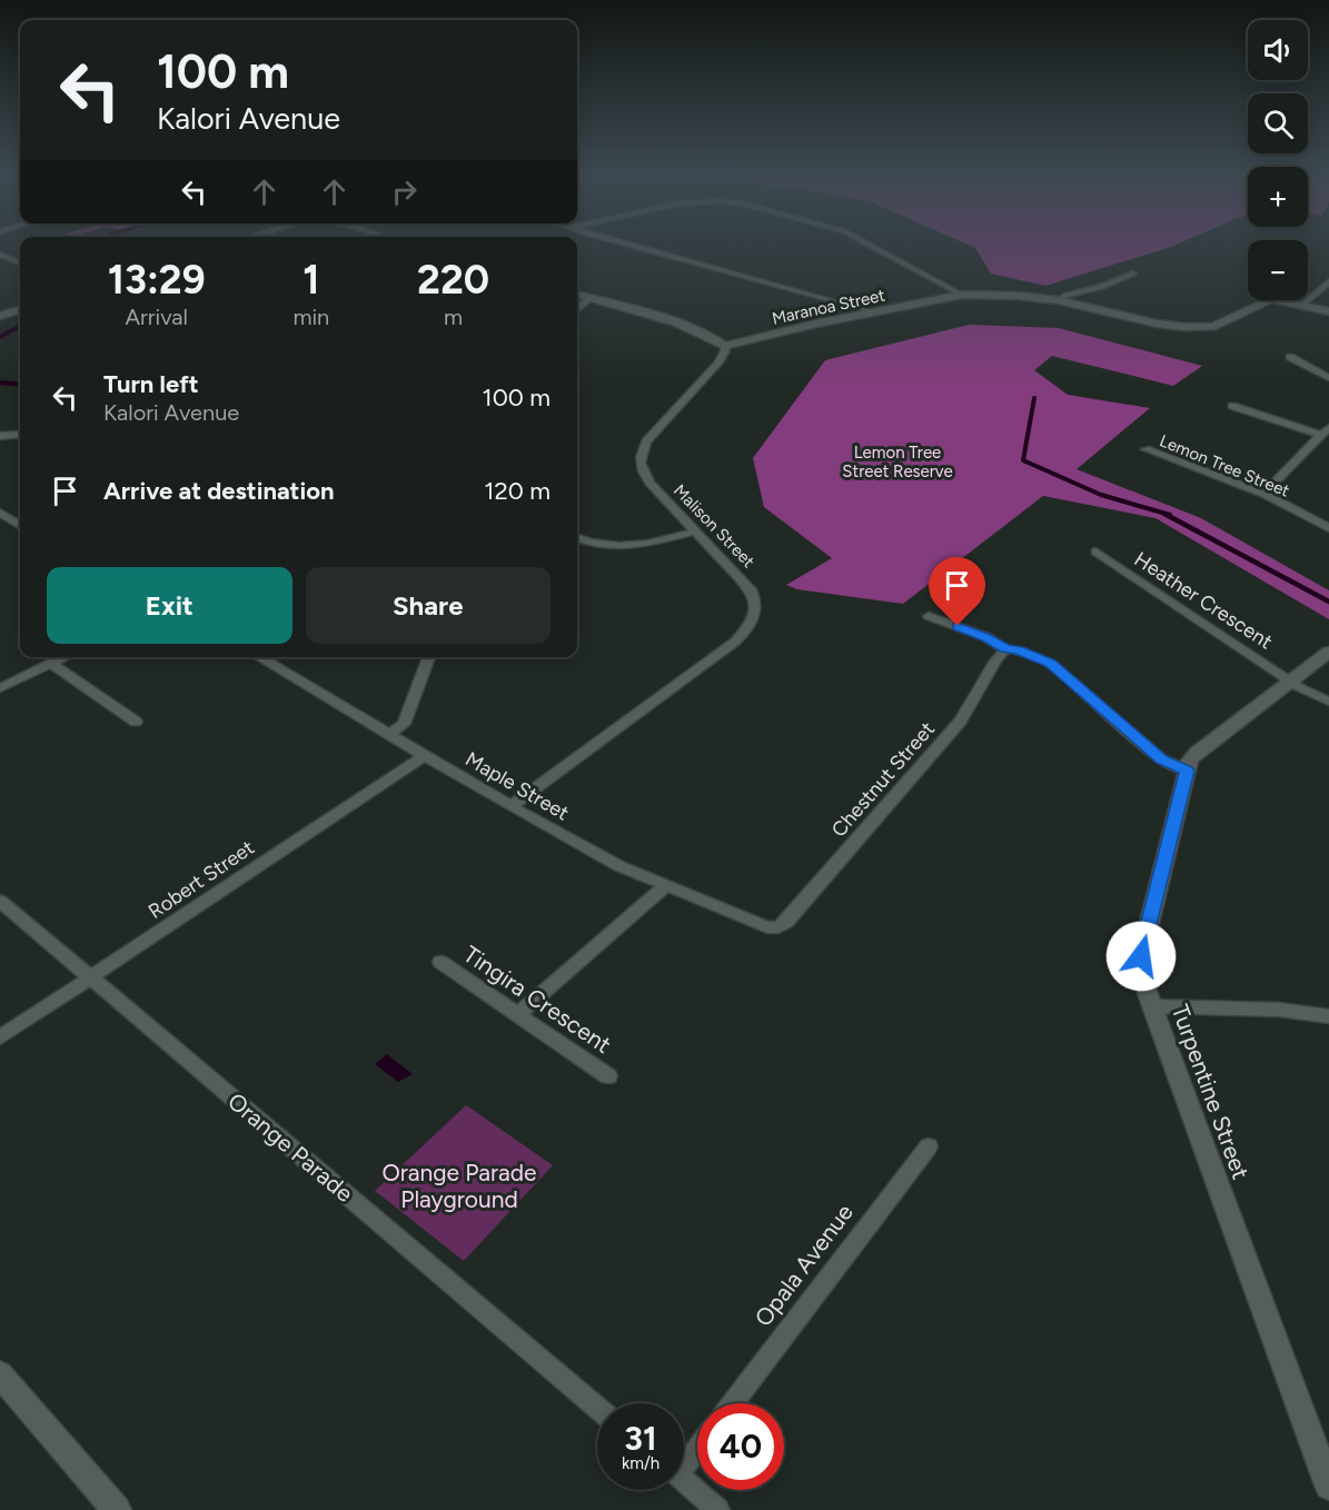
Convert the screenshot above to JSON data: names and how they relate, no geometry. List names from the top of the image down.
{
  "streets": {
    "street": [
      "Maranoa Street",
      "Lemon Tree Street",
      "Malison Street",
      "Heather Crescent",
      "Chestnut Street",
      "Maple Street",
      "Robert Street",
      "Tingira Crescent",
      "Turpentine Street",
      "Orange Parade",
      "Opala Avenue"
    ]
  },
  "crossings": [
    ["Maranoa Street", "Malison Street"],
    ["Malison Street", "Maple Street"],
    ["Heather Crescent", "Turpentine Street"],
    ["Chestnut Street", "Maple Street"],
    ["Maple Street", "Robert Street"],
    ["Robert Street", "Orange Parade"]
  ],
  "parks": ["Lemon Tree Street Reserve", "Orange Parade Playground"],
  "page": {
    "map_buttons": ["+", "−"],
    "turn": ["100 m", "Kalori Avenue"],
    "eta": [
      "13:29",
      "Arrival",
      "1",
      "min",
      "220",
      "m"
    ],
    "list": [
      {
        "name": "Turn left",
        "note": "Kalori Avenue",
        "value": "100 m"
      },
      {
        "name": "Arrive at destination",
        "value": "120 m"
      }
    ],
    "buttons": ["Exit", "Share"],
    "speed": "31 km/h",
    "limit": "40"
  }
}
